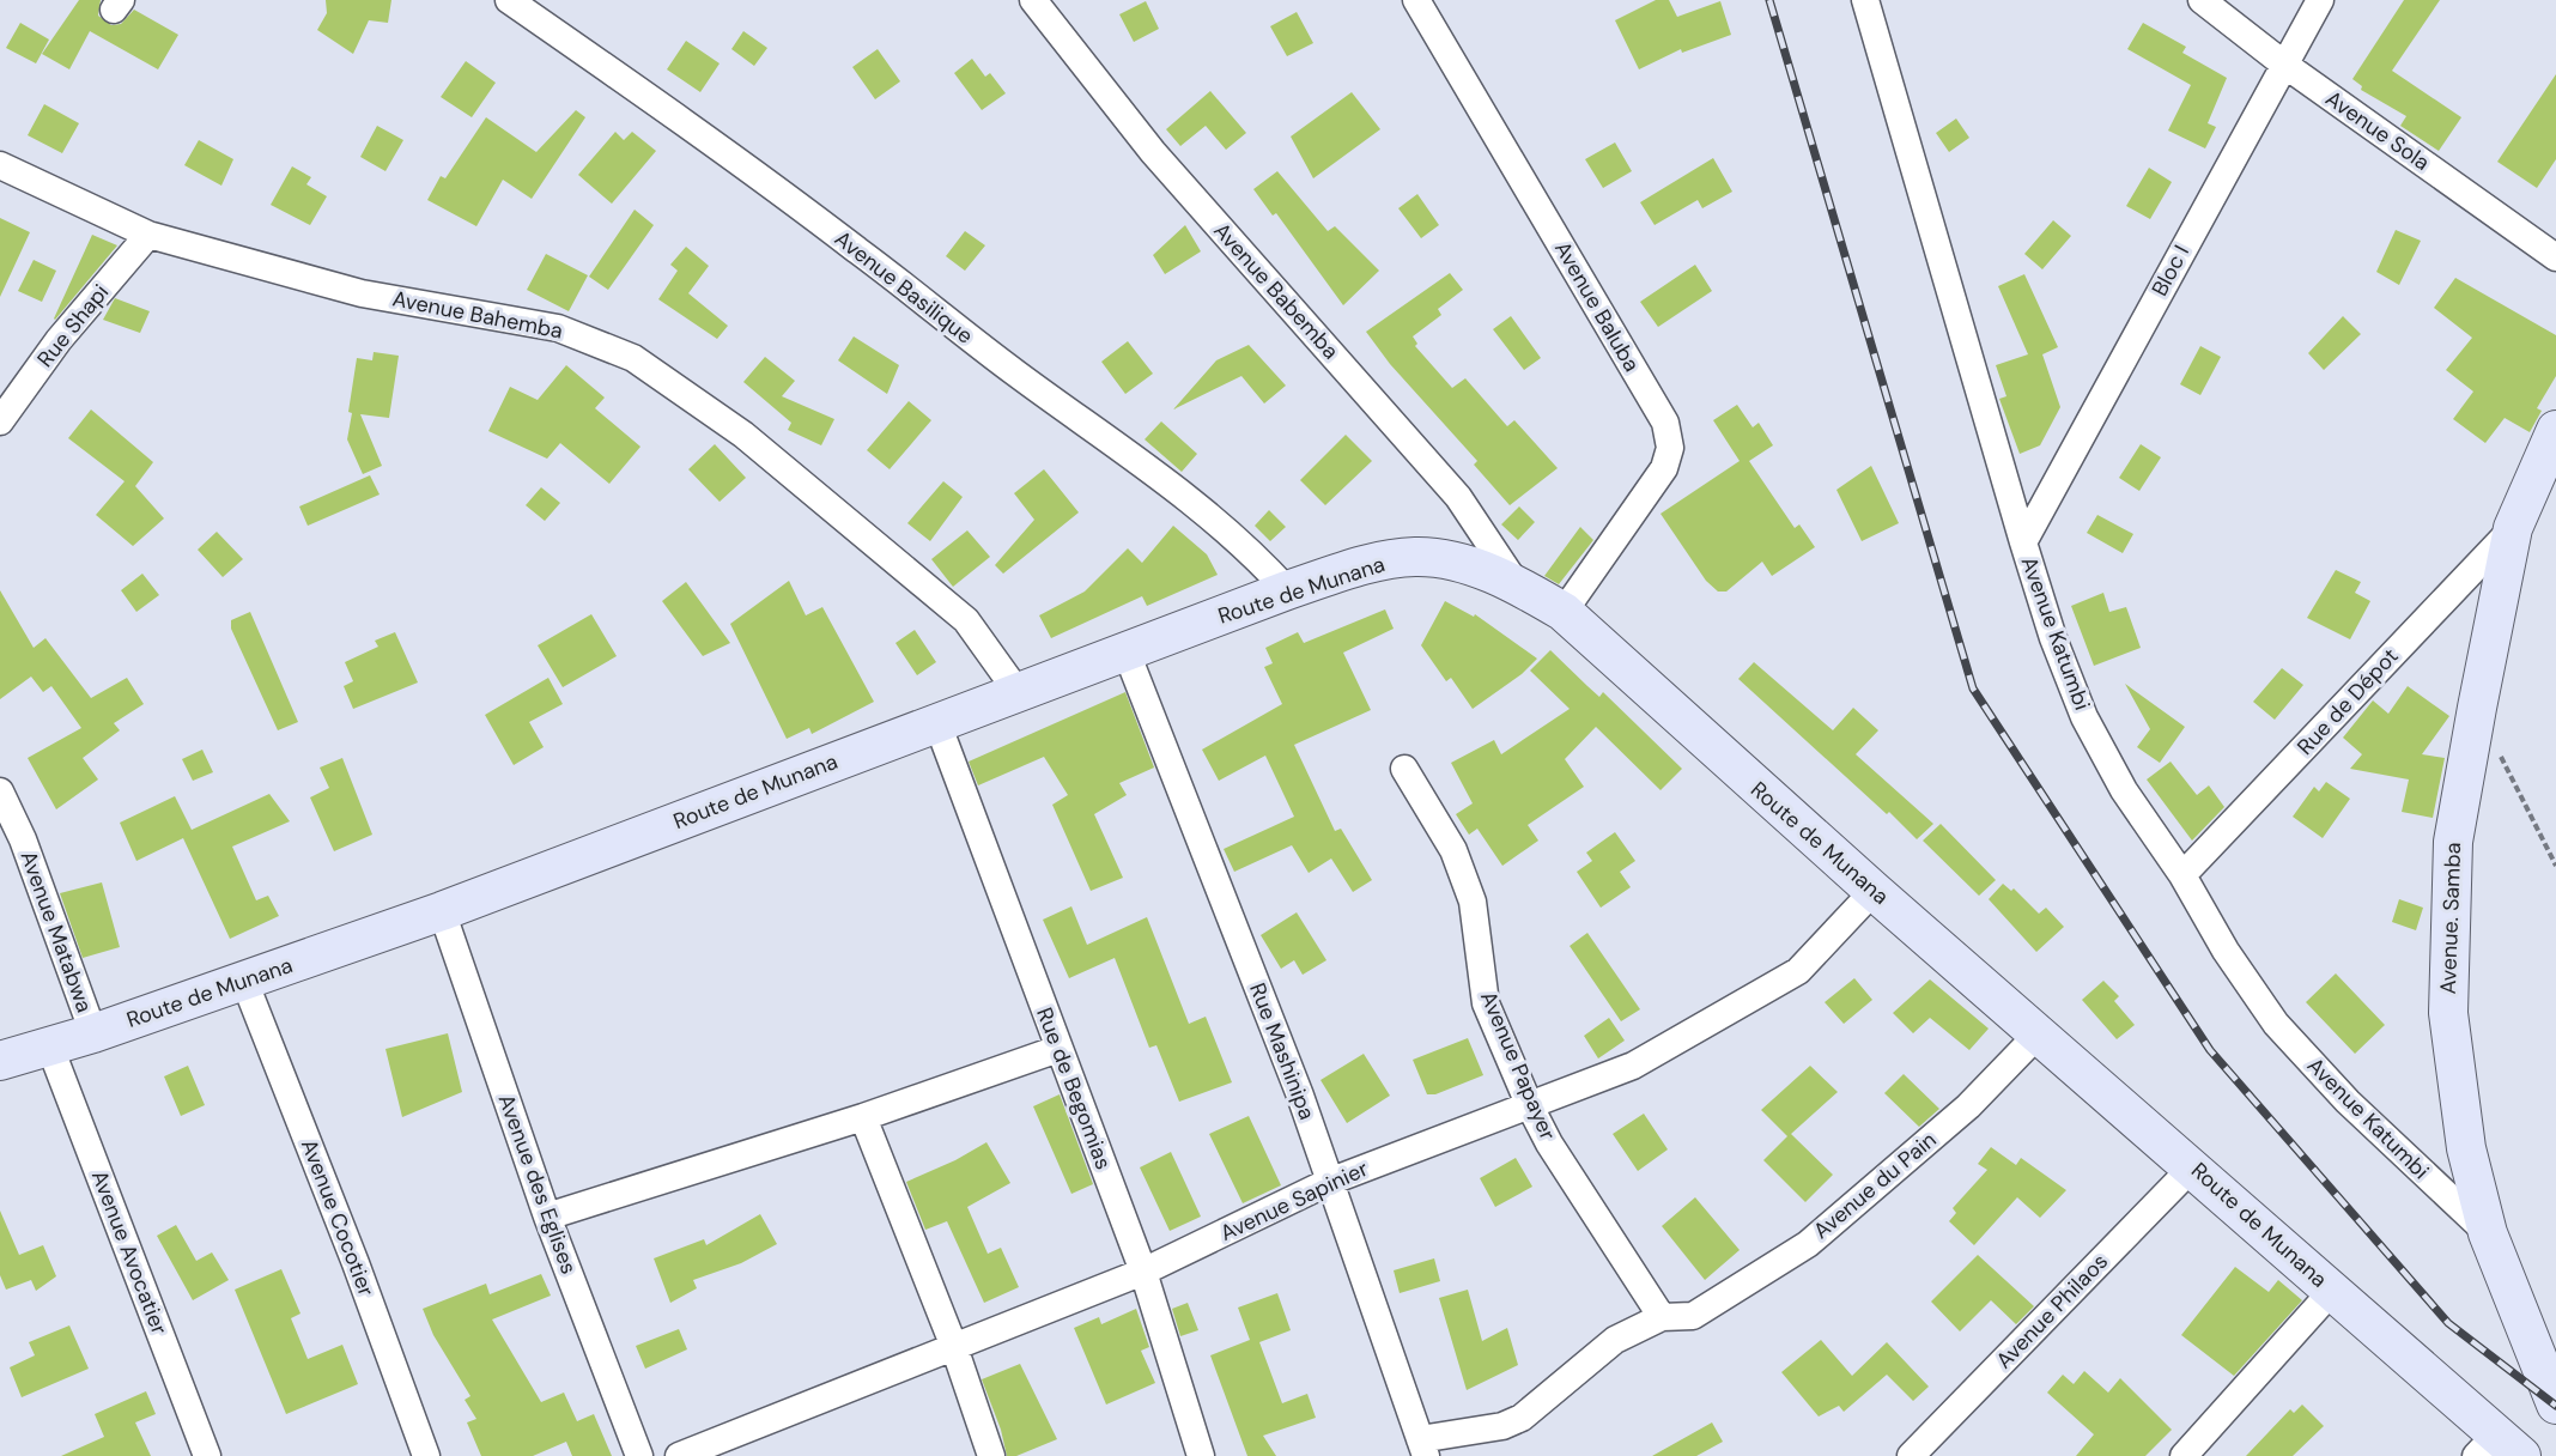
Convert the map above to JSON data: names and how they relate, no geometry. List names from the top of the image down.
{
  "streets": {
    "main road": ["Route de Munana", "Avenue. Samba"],
    "street": [
      "Avenue Sola",
      "Bloc I",
      "Avenue Basilique",
      "Avenue Babemba",
      "Avenue Baluba",
      "Avenue Bahemba",
      "Rue Shapi",
      "Avenue Katumbi",
      "Rue de Dépot",
      "Avenue Matabwa",
      "Rue Mashinipa",
      "Avenue Papayer",
      "Rue de Begomias",
      "Avenue des Eglises",
      "Avenue du Pain",
      "Avenue Sapinier",
      "Avenue Cocotier",
      "Avenue Avocatier",
      "Avenue Philaos"
    ]
  },
  "crossings": [
    ["Avenue Sola", "Bloc I"],
    ["Bloc I", "Avenue Katumbi"],
    ["Avenue Basilique", "Route de Munana"],
    ["Avenue Babemba", "Route de Munana"],
    ["Avenue Baluba", "Route de Munana"],
    ["Avenue Bahemba", "Rue Shapi"],
    ["Avenue Bahemba", "Route de Munana"],
    ["Route de Munana", "Avenue Matabwa"],
    ["Route de Munana", "Rue Mashinipa"],
    ["Route de Munana", "Rue de Begomias"],
    ["Route de Munana", "Avenue des Eglises"],
    ["Route de Munana", "Avenue du Pain"],
    ["Route de Munana", "Avenue Sapinier"],
    ["Route de Munana", "Avenue Cocotier"],
    ["Route de Munana", "Avenue Avocatier"],
    ["Route de Munana", "Avenue Philaos"],
    ["Avenue Katumbi", "Rue de Dépot"],
    ["Avenue Katumbi", "Avenue. Samba"],
    ["Rue de Dépot", "Avenue. Samba"],
    ["Rue Mashinipa", "Avenue Sapinier"],
    ["Avenue Papayer", "Avenue du Pain"],
    ["Avenue Papayer", "Avenue Sapinier"],
    ["Rue de Begomias", "Avenue Sapinier"]
  ]
}
